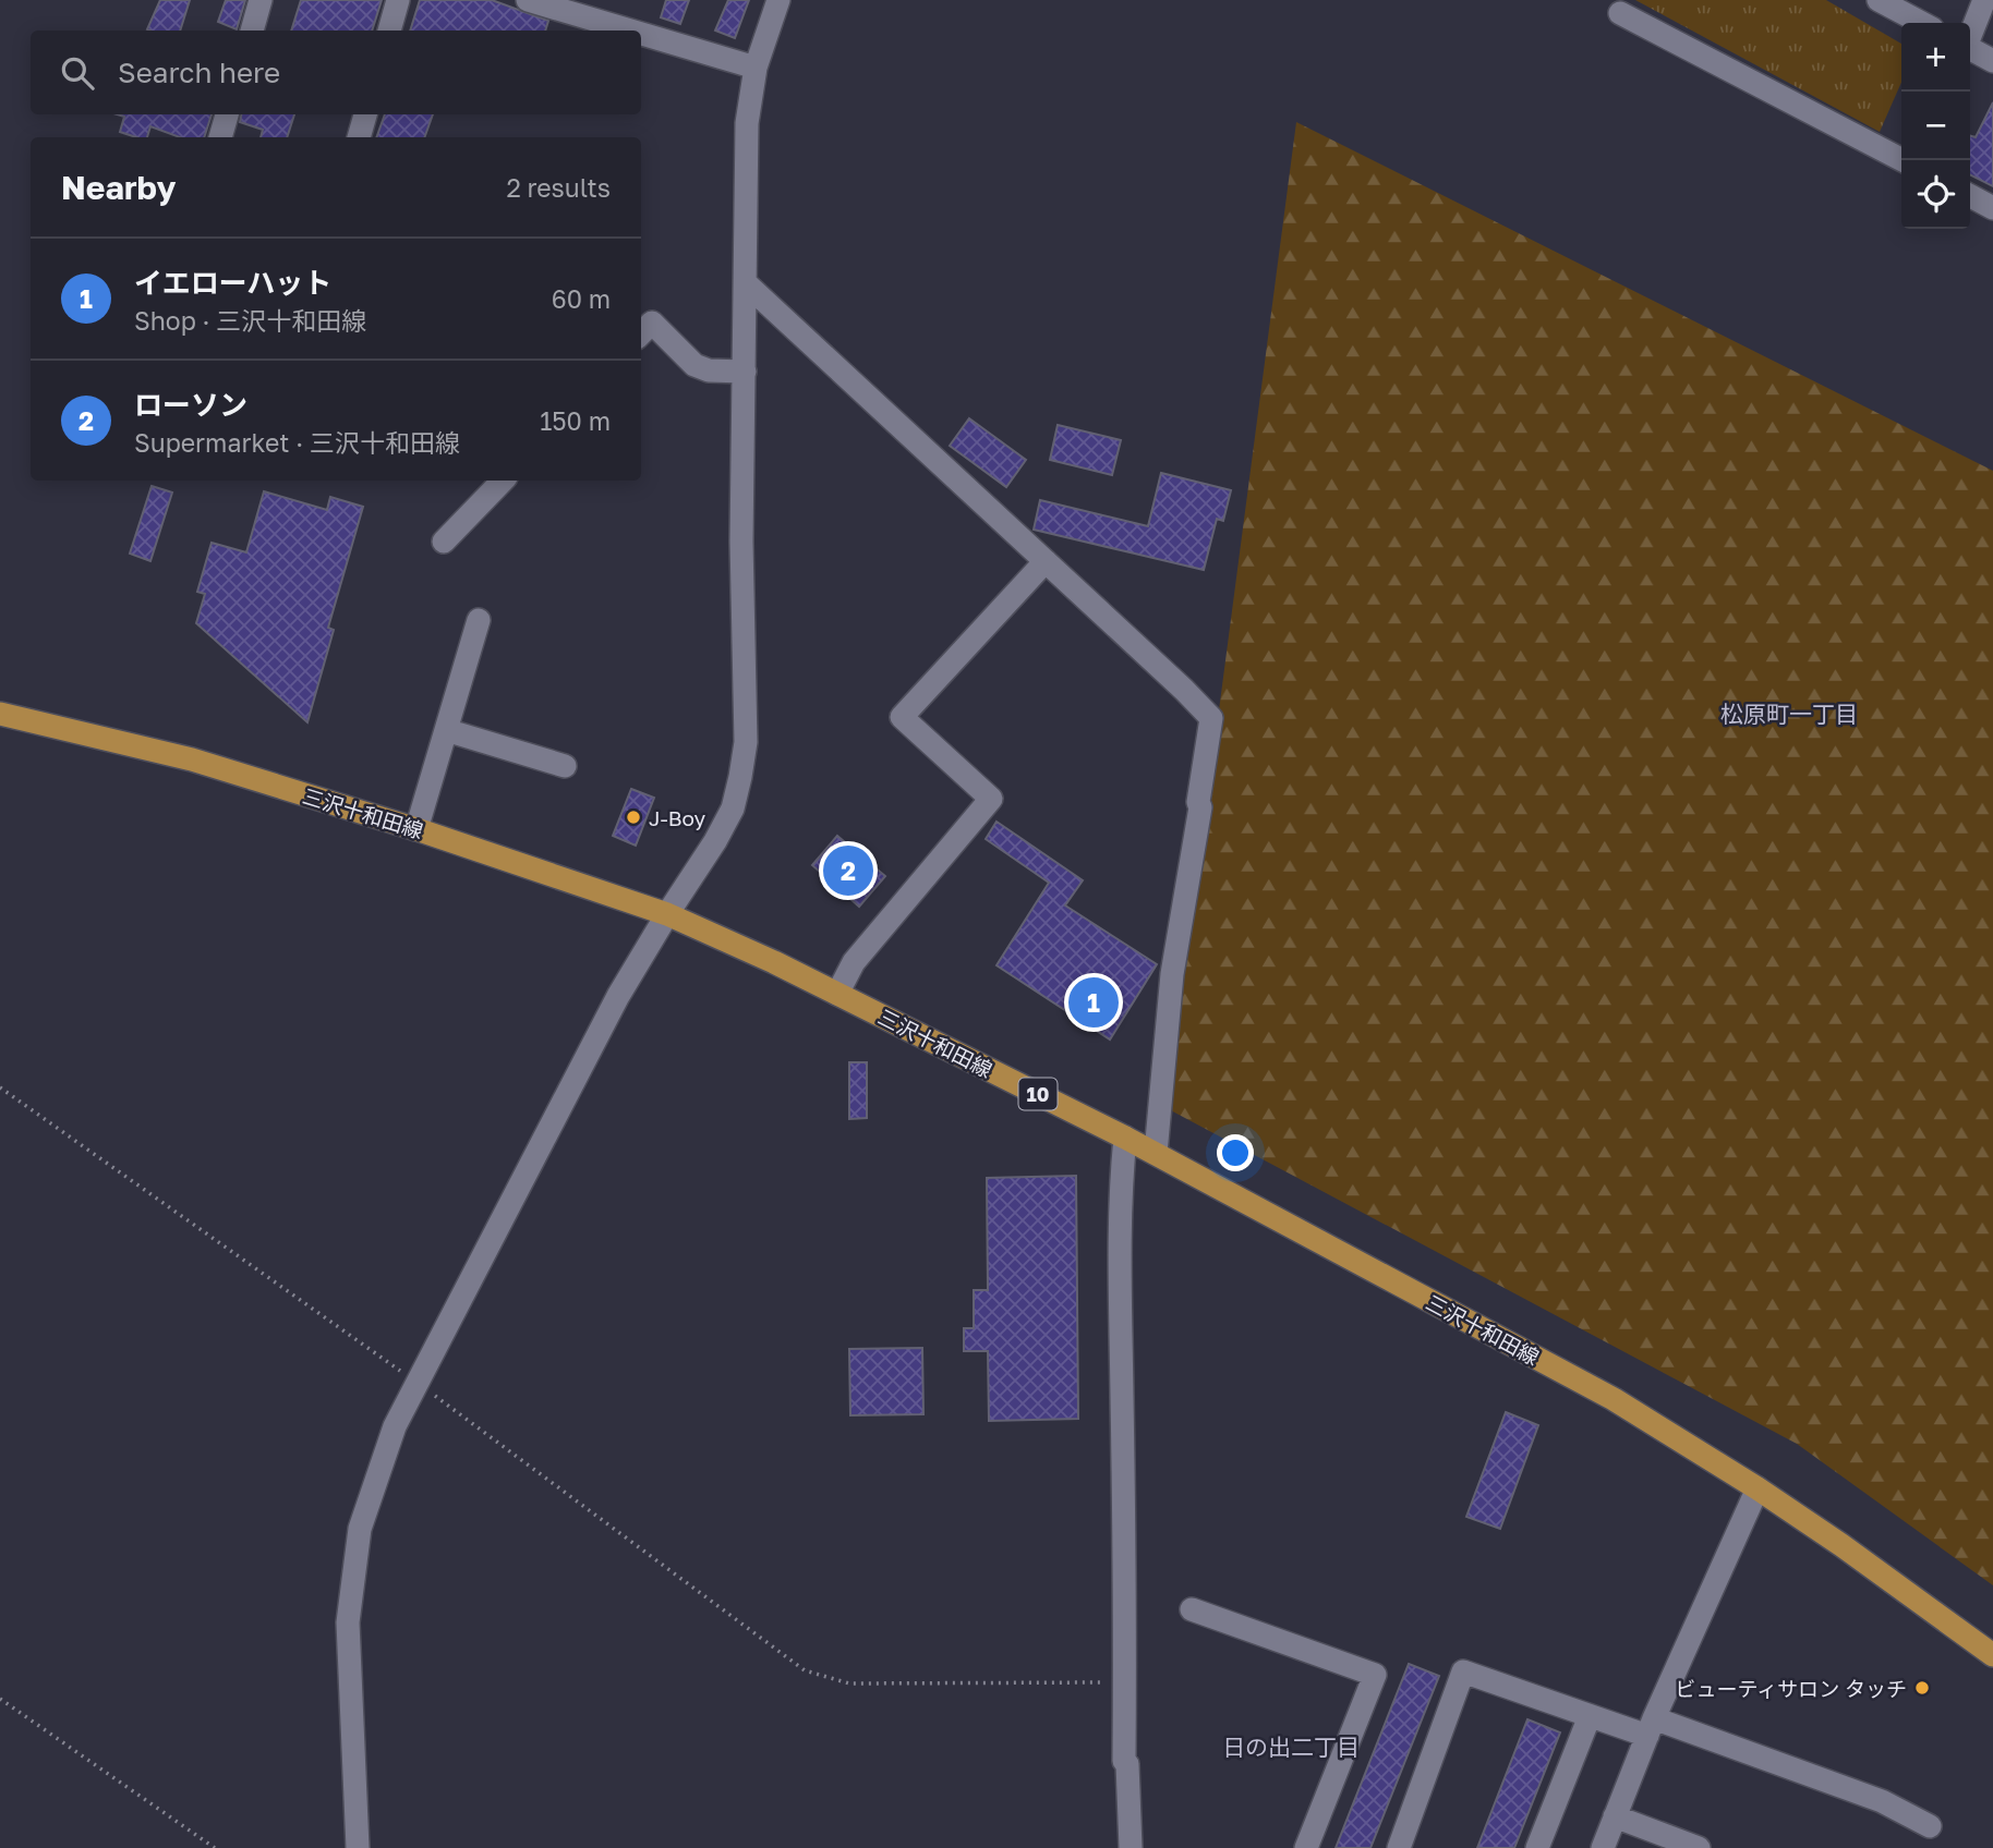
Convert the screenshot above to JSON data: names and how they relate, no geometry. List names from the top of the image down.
{
  "streets": {
    "main road": ["三沢十和田線", "10"]
  },
  "districts": ["松原町一丁目", "日の出二丁目"],
  "places": ["J-Boy", "ビューティサロン タッチ"],
  "page": {
    "map_buttons": ["+", "−"],
    "search": "Search here",
    "heading": ["Nearby", "2 results"],
    "list": [
      {
        "mark": "1",
        "name": "イエローハット",
        "note": "Shop · 三沢十和田線",
        "value": "60 m"
      },
      {
        "mark": "2",
        "name": "ローソン",
        "note": "Supermarket · 三沢十和田線",
        "value": "150 m"
      }
    ],
    "pins": ["2", "1"]
  }
}
